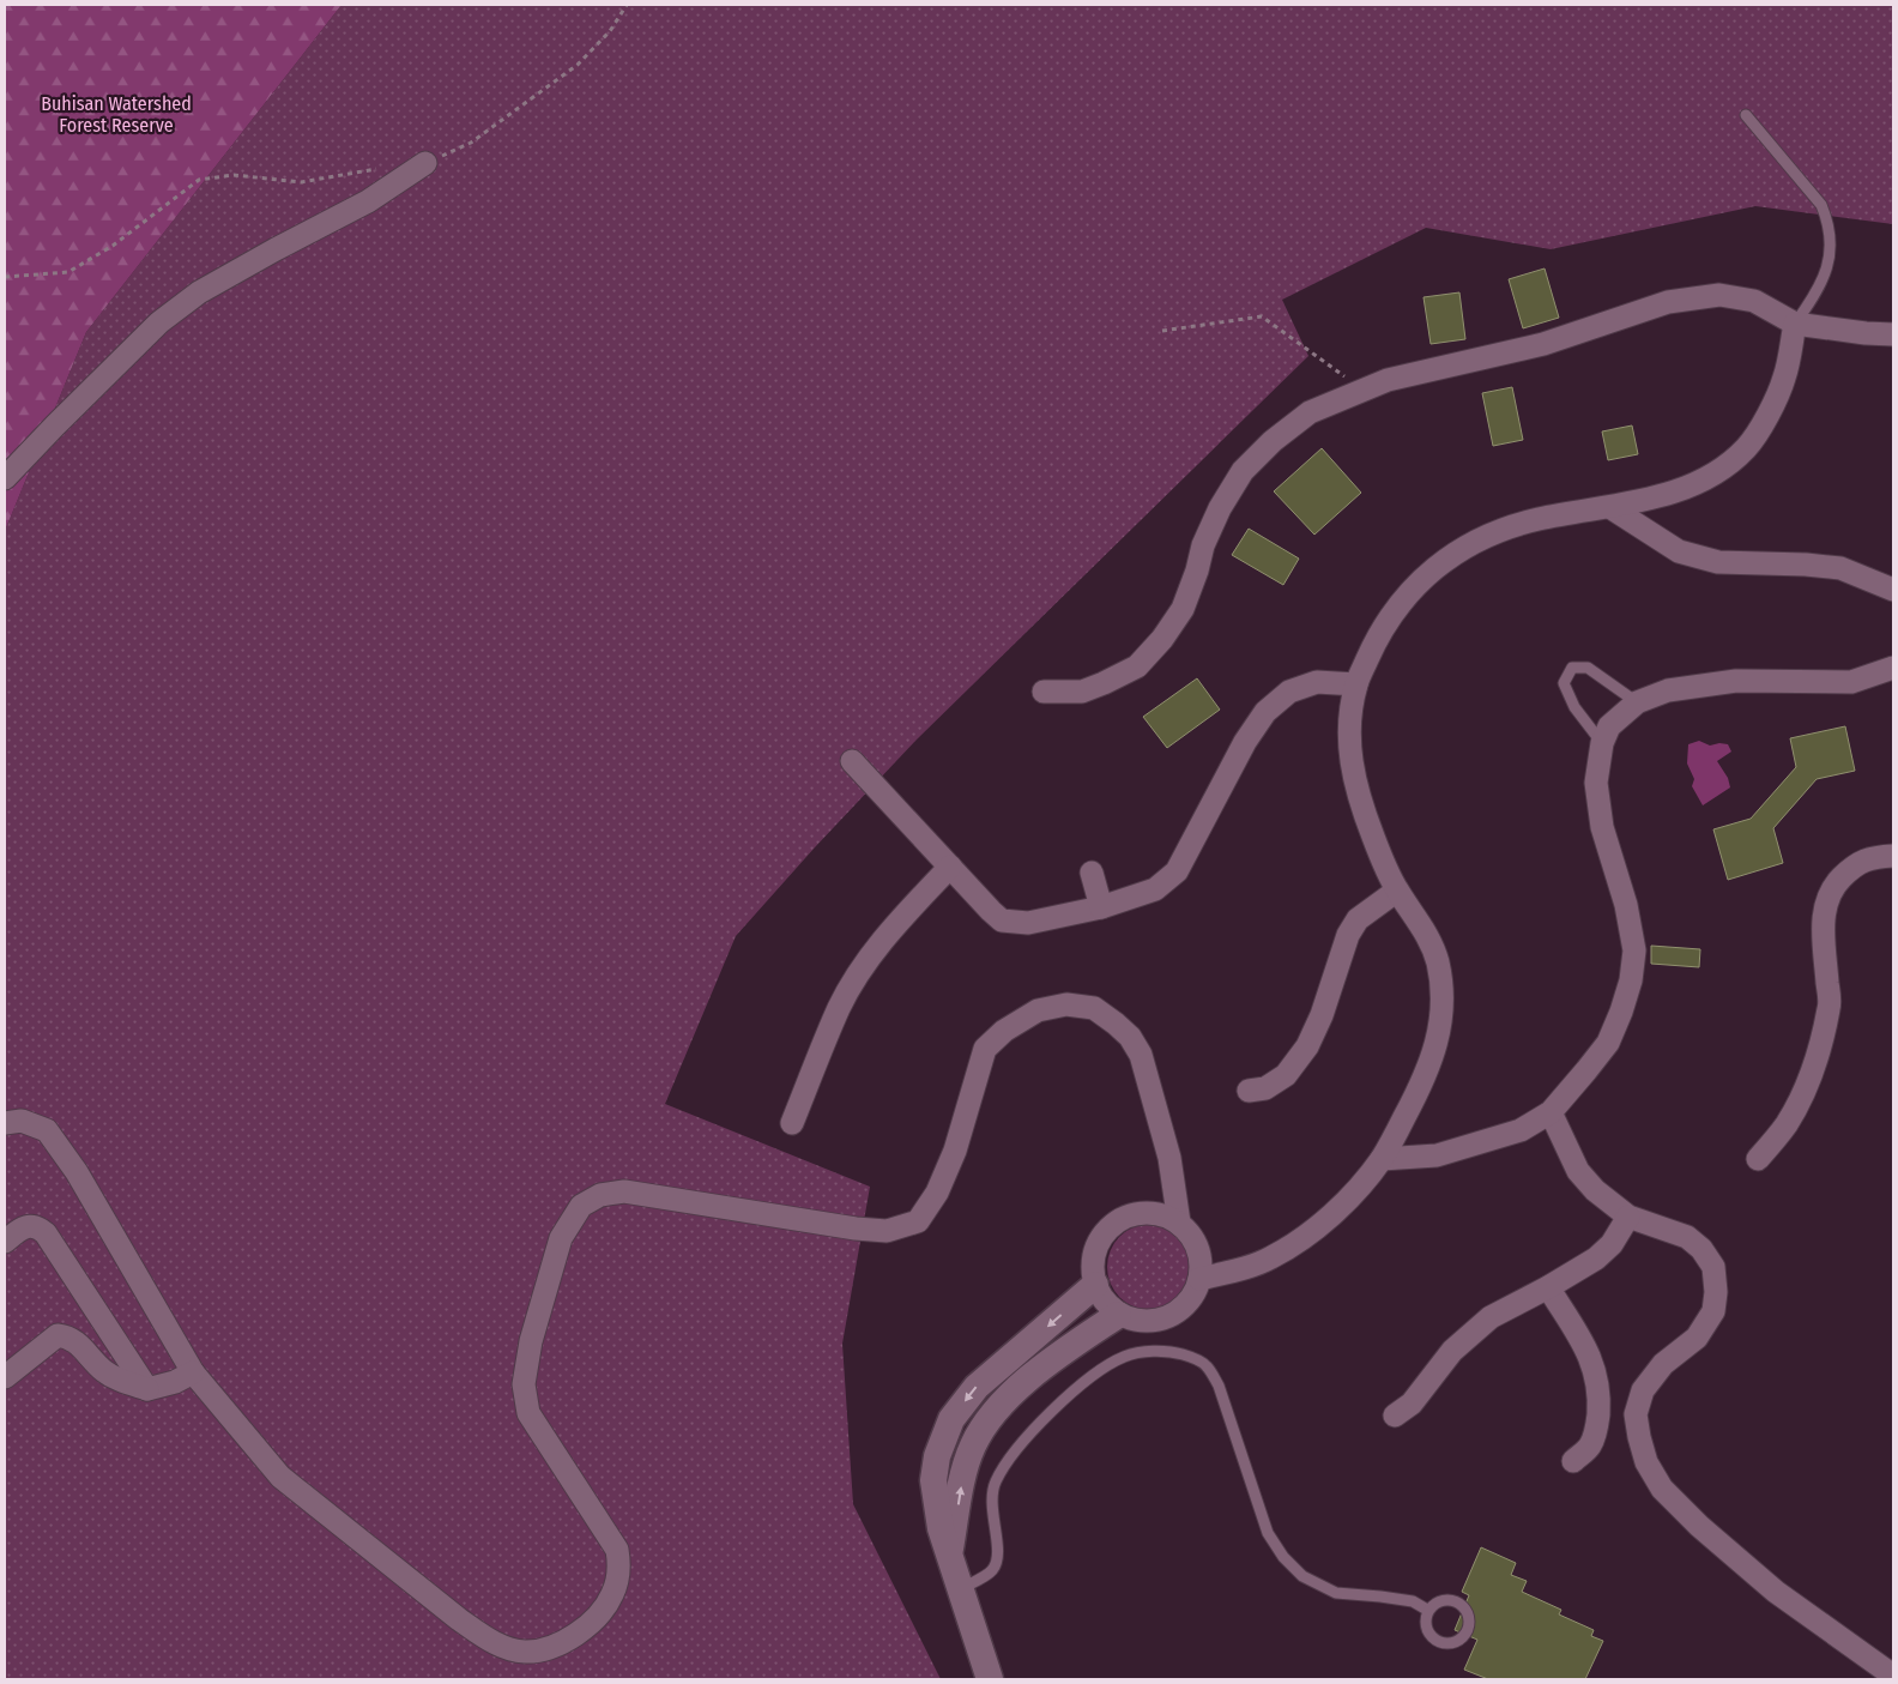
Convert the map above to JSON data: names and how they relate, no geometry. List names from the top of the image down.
{
  "parks": ["Buhisan Watershed Forest Reserve"]
}
